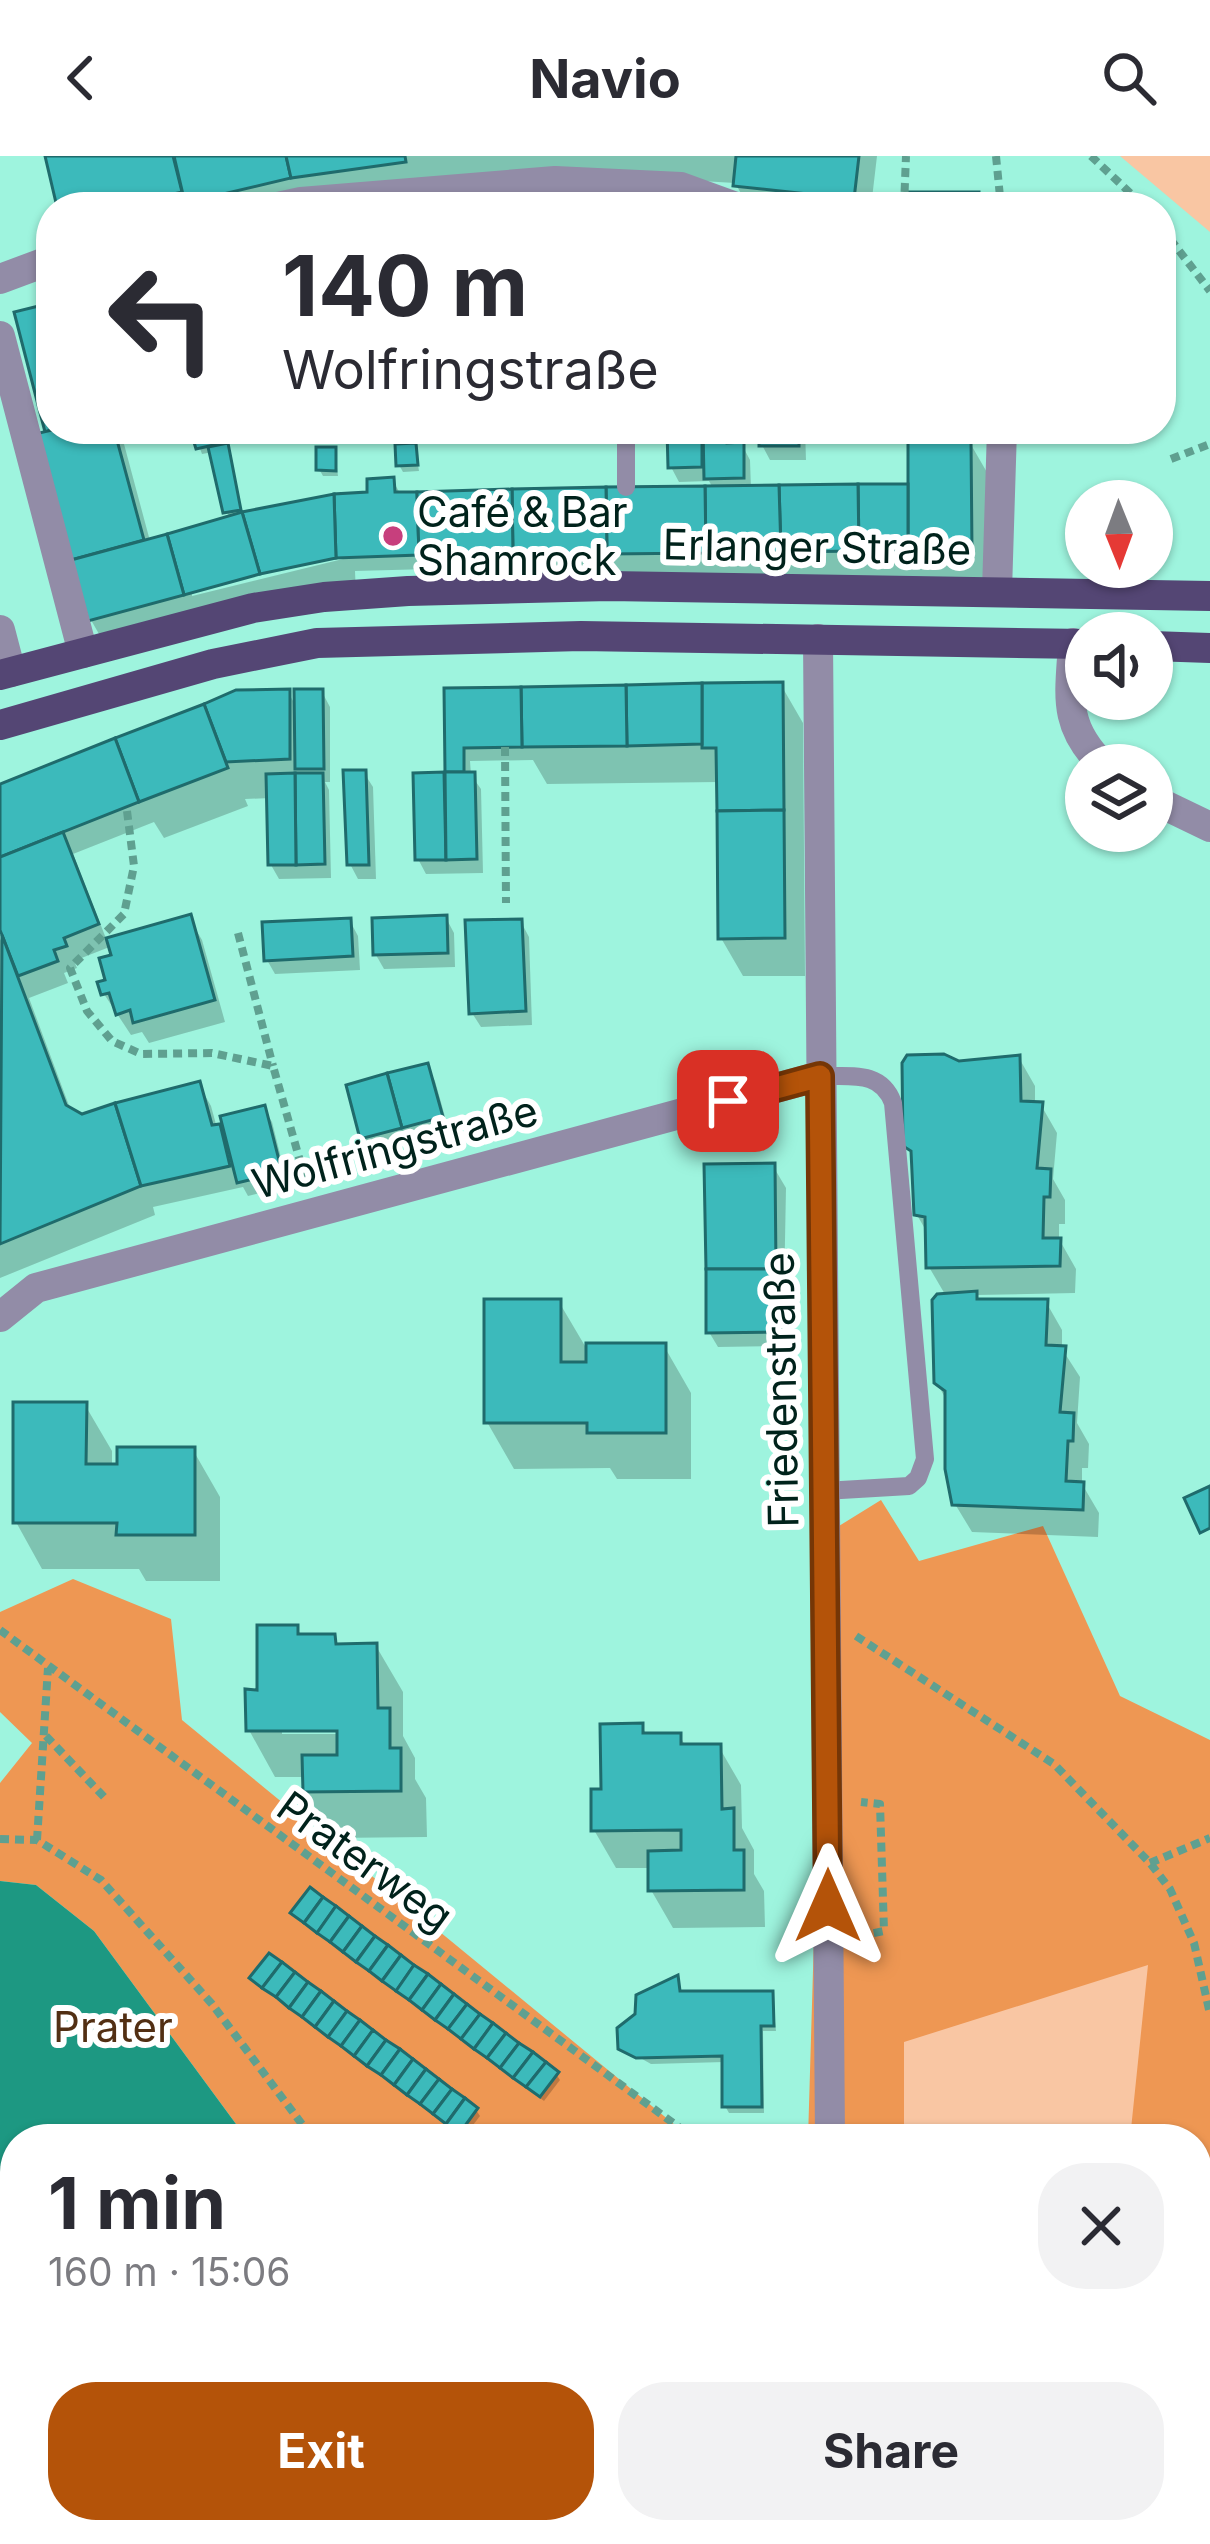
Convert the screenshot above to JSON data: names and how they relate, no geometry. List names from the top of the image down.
{
  "streets": {
    "main road": ["Erlanger Straße"],
    "street": ["Wolfringstraße", "Friedenstraße"],
    "path": ["Praterweg"]
  },
  "crossings": [
    ["Wolfringstraße", "Friedenstraße"]
  ],
  "parks": ["Prater"],
  "places": ["Café & Bar Shamrock"],
  "north": "bottom",
  "page": {
    "header": "Navio",
    "turn": ["140 m", "Wolfringstraße"],
    "heading": ["1 min", "160 m · 15:06"],
    "buttons": ["Exit", "Share"]
  }
}
